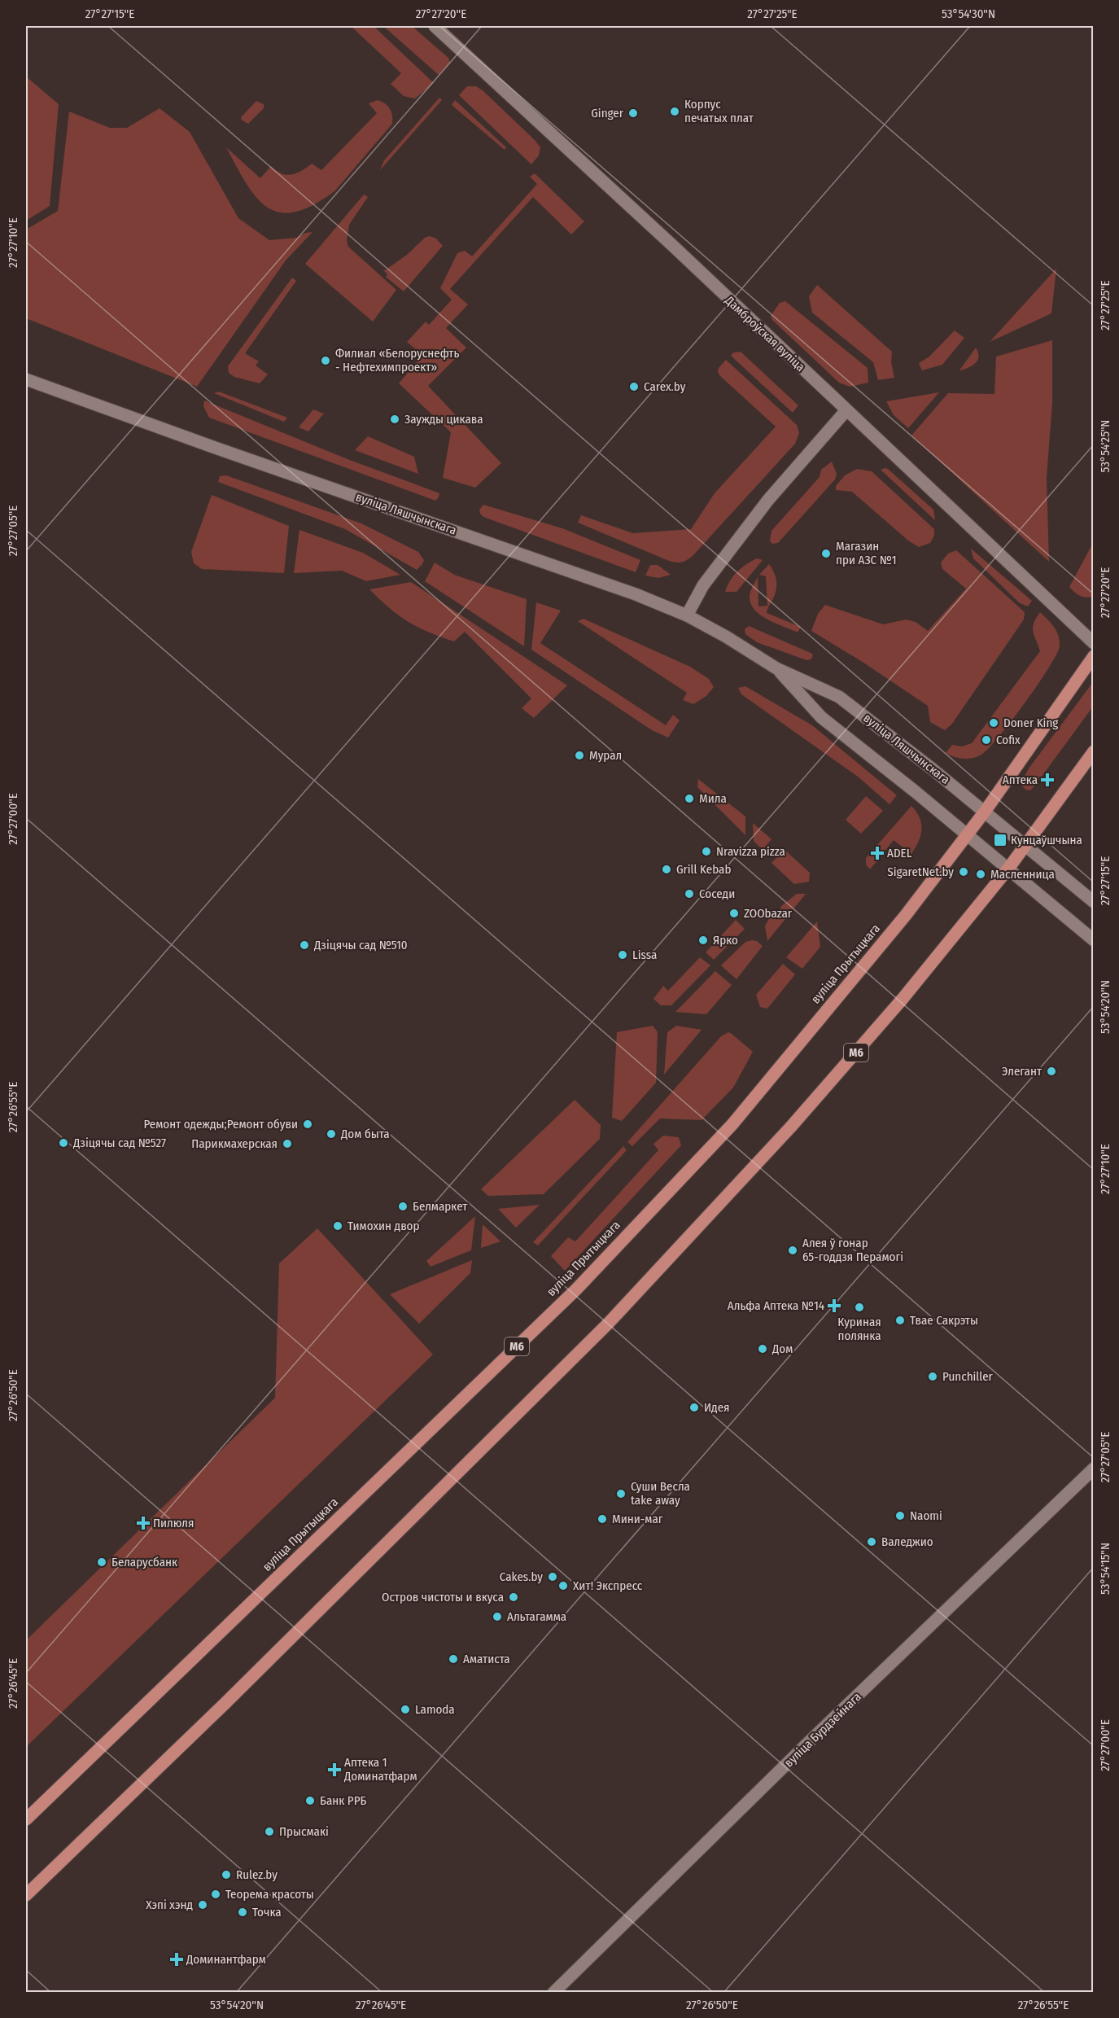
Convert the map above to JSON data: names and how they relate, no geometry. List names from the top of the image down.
{
  "streets": {
    "main road": ["вуліца Прытыцкага", "М6"],
    "street": ["Дамброўская вуліца", "вуліца Ляшчынскага", "вуліца Бурдзейнага"]
  },
  "crossings": [
    ["вуліца Ляшчынскага", "вуліца Прытыцкага"],
    ["вуліца Ляшчынскага", "М6"]
  ],
  "places": {
    "other": [
      "Корпус печатых плат",
      "Ginger",
      "Филиал «Белоруснефть - Нефтехимпроект»",
      "Carex.by",
      "Заужды цикава",
      "Магазин при АЗС №1",
      "Doner King",
      "Cofix",
      "Мурал",
      "Мила",
      "Nravizza pizza",
      "Grill Kebab",
      "SigaretNet.by",
      "Масленница",
      "Соседи",
      "ZOObazar",
      "Ярко",
      "Дзіцячы сад №510",
      "Lissa",
      "Элегант",
      "Ремонт одежды;Ремонт обуви",
      "Дом быта",
      "Дзіцячы сад №527",
      "Парикмахерская",
      "Белмаркет",
      "Тимохин двор",
      "Алея ў гонар 65-годдзя Перамогі",
      "Куриная полянка",
      "Твае Сакрэты",
      "Дом",
      "Punchiller",
      "Идея",
      "Суши Весла take away",
      "Naomi",
      "Мини-маг",
      "Валеджио",
      "Беларусбанк",
      "Cakes.by",
      "Хит! Экспресс",
      "Остров чистоты и вкуса",
      "Альтагамма",
      "Аматиста",
      "Lamoda",
      "Банк РРБ",
      "Прысмакі",
      "Rulez.by",
      "Теорема красоты",
      "Хэпі хэнд",
      "Точка"
    ],
    "health": [
      "Аптека",
      "ADEL",
      "Альфа Аптека №14",
      "Пилюля",
      "Аптека 1 Доминатфарм",
      "Доминантфарм"
    ],
    "transit": ["Кунцаўшчына"]
  },
  "coordinates": [
    "27°27'15\"E",
    "27°27'20\"E",
    "27°27'25\"E",
    "53°54'30\"N",
    "27°27'10\"E",
    "53°54'25\"N",
    "27°27'05\"E",
    "27°27'00\"E",
    "53°54'20\"N",
    "27°26'55\"E",
    "27°26'50\"E",
    "53°54'15\"N",
    "27°26'45\"E"
  ]
}
